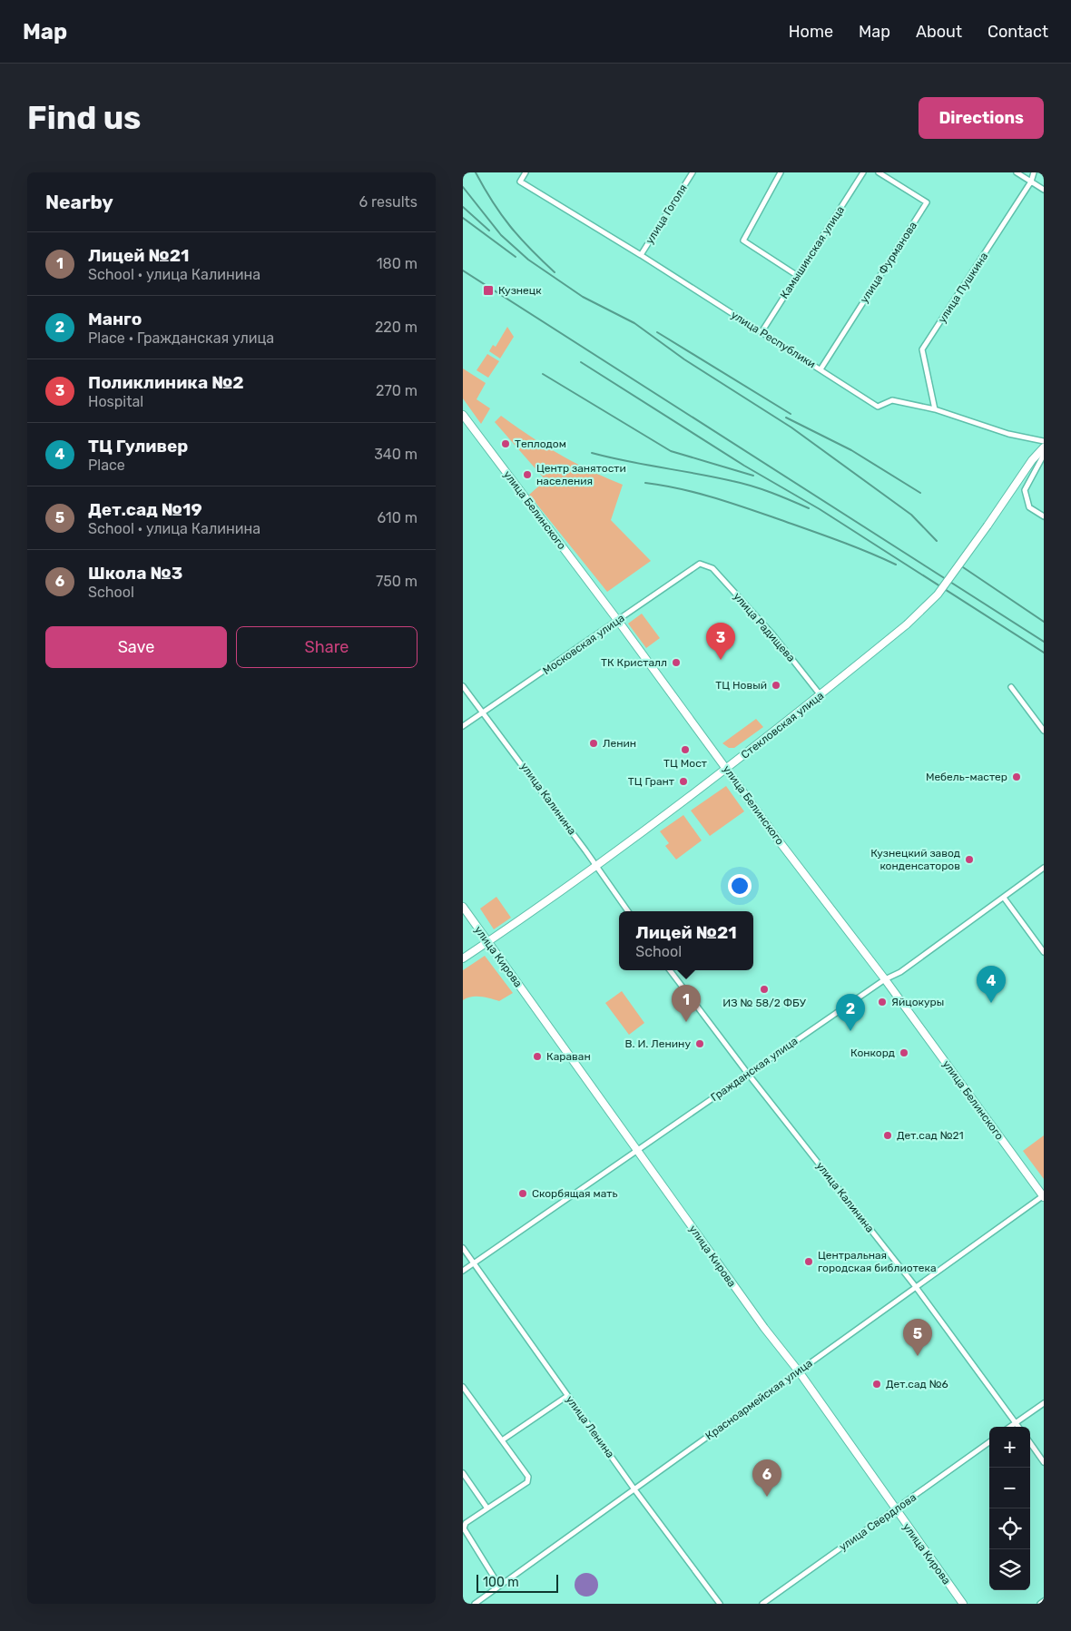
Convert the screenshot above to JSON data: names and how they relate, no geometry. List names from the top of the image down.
{
  "streets": {
    "street": [
      "улица Гоголя",
      "Камышинская улица",
      "улица Фурманова",
      "улица Пушкина",
      "улица Республики",
      "улица Белинского",
      "улица Радищева",
      "Московская улица",
      "Стекловская улица",
      "улица Калинина",
      "улица Кирова",
      "Гражданская улица",
      "Красноармейская улица",
      "улица Ленина",
      "улица Свердлова"
    ]
  },
  "crossings": [
    ["улица Гоголя", "улица Республики"],
    ["Камышинская улица", "улица Республики"],
    ["улица Фурманова", "улица Республики"],
    ["улица Пушкина", "улица Республики"],
    ["улица Белинского", "Московская улица"],
    ["улица Белинского", "Стекловская улица"],
    ["улица Белинского", "Гражданская улица"],
    ["улица Белинского", "Красноармейская улица"],
    ["улица Радищева", "Московская улица"],
    ["улица Радищева", "Стекловская улица"],
    ["Московская улица", "улица Калинина"],
    ["Стекловская улица", "улица Калинина"],
    ["Стекловская улица", "улица Кирова"],
    ["улица Калинина", "Гражданская улица"],
    ["улица Калинина", "Красноармейская улица"],
    ["улица Кирова", "Гражданская улица"],
    ["улица Кирова", "Красноармейская улица"],
    ["улица Кирова", "улица Свердлова"],
    ["Гражданская улица", "улица Ленина"],
    ["Красноармейская улица", "улица Ленина"]
  ],
  "places": {
    "transit": ["Кузнецк"],
    "other": [
      "Теплодом",
      "Центр занятости населения",
      "ТК Кристалл",
      "ТЦ Новый",
      "Ленин",
      "ТЦ Мост",
      "Мебель-мастер",
      "ТЦ Грант",
      "Кузнецкий завод конденсаторов",
      "ИЗ № 58/2 ФБУ",
      "Яйцокуры",
      "В. И. Ленину",
      "Конкорд",
      "Караван",
      "Дет.сад №21",
      "Скорбящая мать",
      "Центральная городская библиотека",
      "Дет.сад №6"
    ]
  },
  "scale_bar": "100 m",
  "page": {
    "header": "Map",
    "nav": [
      "Home",
      "Map",
      "About",
      "Contact"
    ],
    "buttons": [
      "Directions",
      ["Save", "Share"]
    ],
    "title": "Find us",
    "heading": ["Nearby", "6 results"],
    "list": [
      {
        "mark": "1",
        "name": "Лицей №21",
        "note": "School · улица Калинина",
        "value": "180 m"
      },
      {
        "mark": "2",
        "name": "Манго",
        "note": "Place · Гражданская улица",
        "value": "220 m"
      },
      {
        "mark": "3",
        "name": "Поликлиника №2",
        "note": "Hospital",
        "value": "270 m"
      },
      {
        "mark": "4",
        "name": "ТЦ Гуливер",
        "note": "Place",
        "value": "340 m"
      },
      {
        "mark": "5",
        "name": "Дет.сад №19",
        "note": "School · улица Калинина",
        "value": "610 m"
      },
      {
        "mark": "6",
        "name": "Школа №3",
        "note": "School",
        "value": "750 m"
      }
    ],
    "pins": [
      "3",
      "4",
      "1",
      "2",
      "5",
      "6"
    ],
    "popup": ["Лицей №21", "School"],
    "map_buttons": ["+", "−"],
    "scale": "100 m"
  }
}
